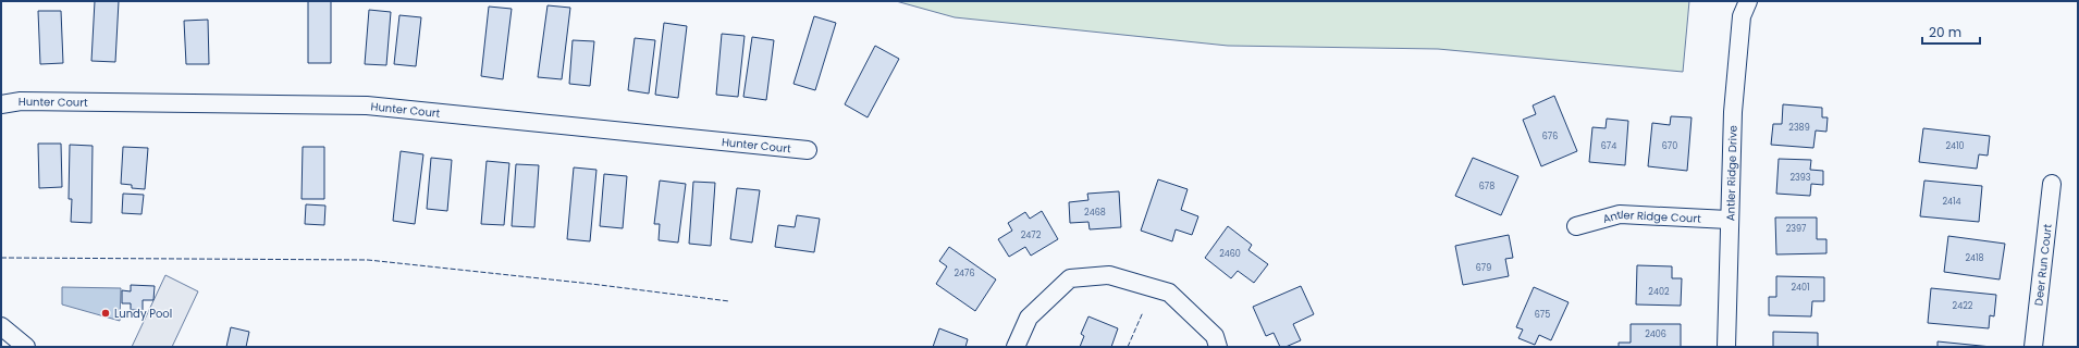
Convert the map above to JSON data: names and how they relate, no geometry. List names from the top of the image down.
{
  "streets": {
    "street": [
      "Hunter Court",
      "Antler Ridge Drive",
      "Antler Ridge Court",
      "Deer Run Court"
    ]
  },
  "crossings": [
    ["Antler Ridge Drive", "Antler Ridge Court"]
  ],
  "places": ["Lundy Pool"],
  "house_numbers": [
    "2389",
    "676",
    "674",
    "670",
    "2410",
    "2393",
    "678",
    "2414",
    "2468",
    "2397",
    "2472",
    "2460",
    "2418",
    "679",
    "2476",
    "2401",
    "2402",
    "2422",
    "675",
    "2406"
  ],
  "scale_bar": "20 m"
}
